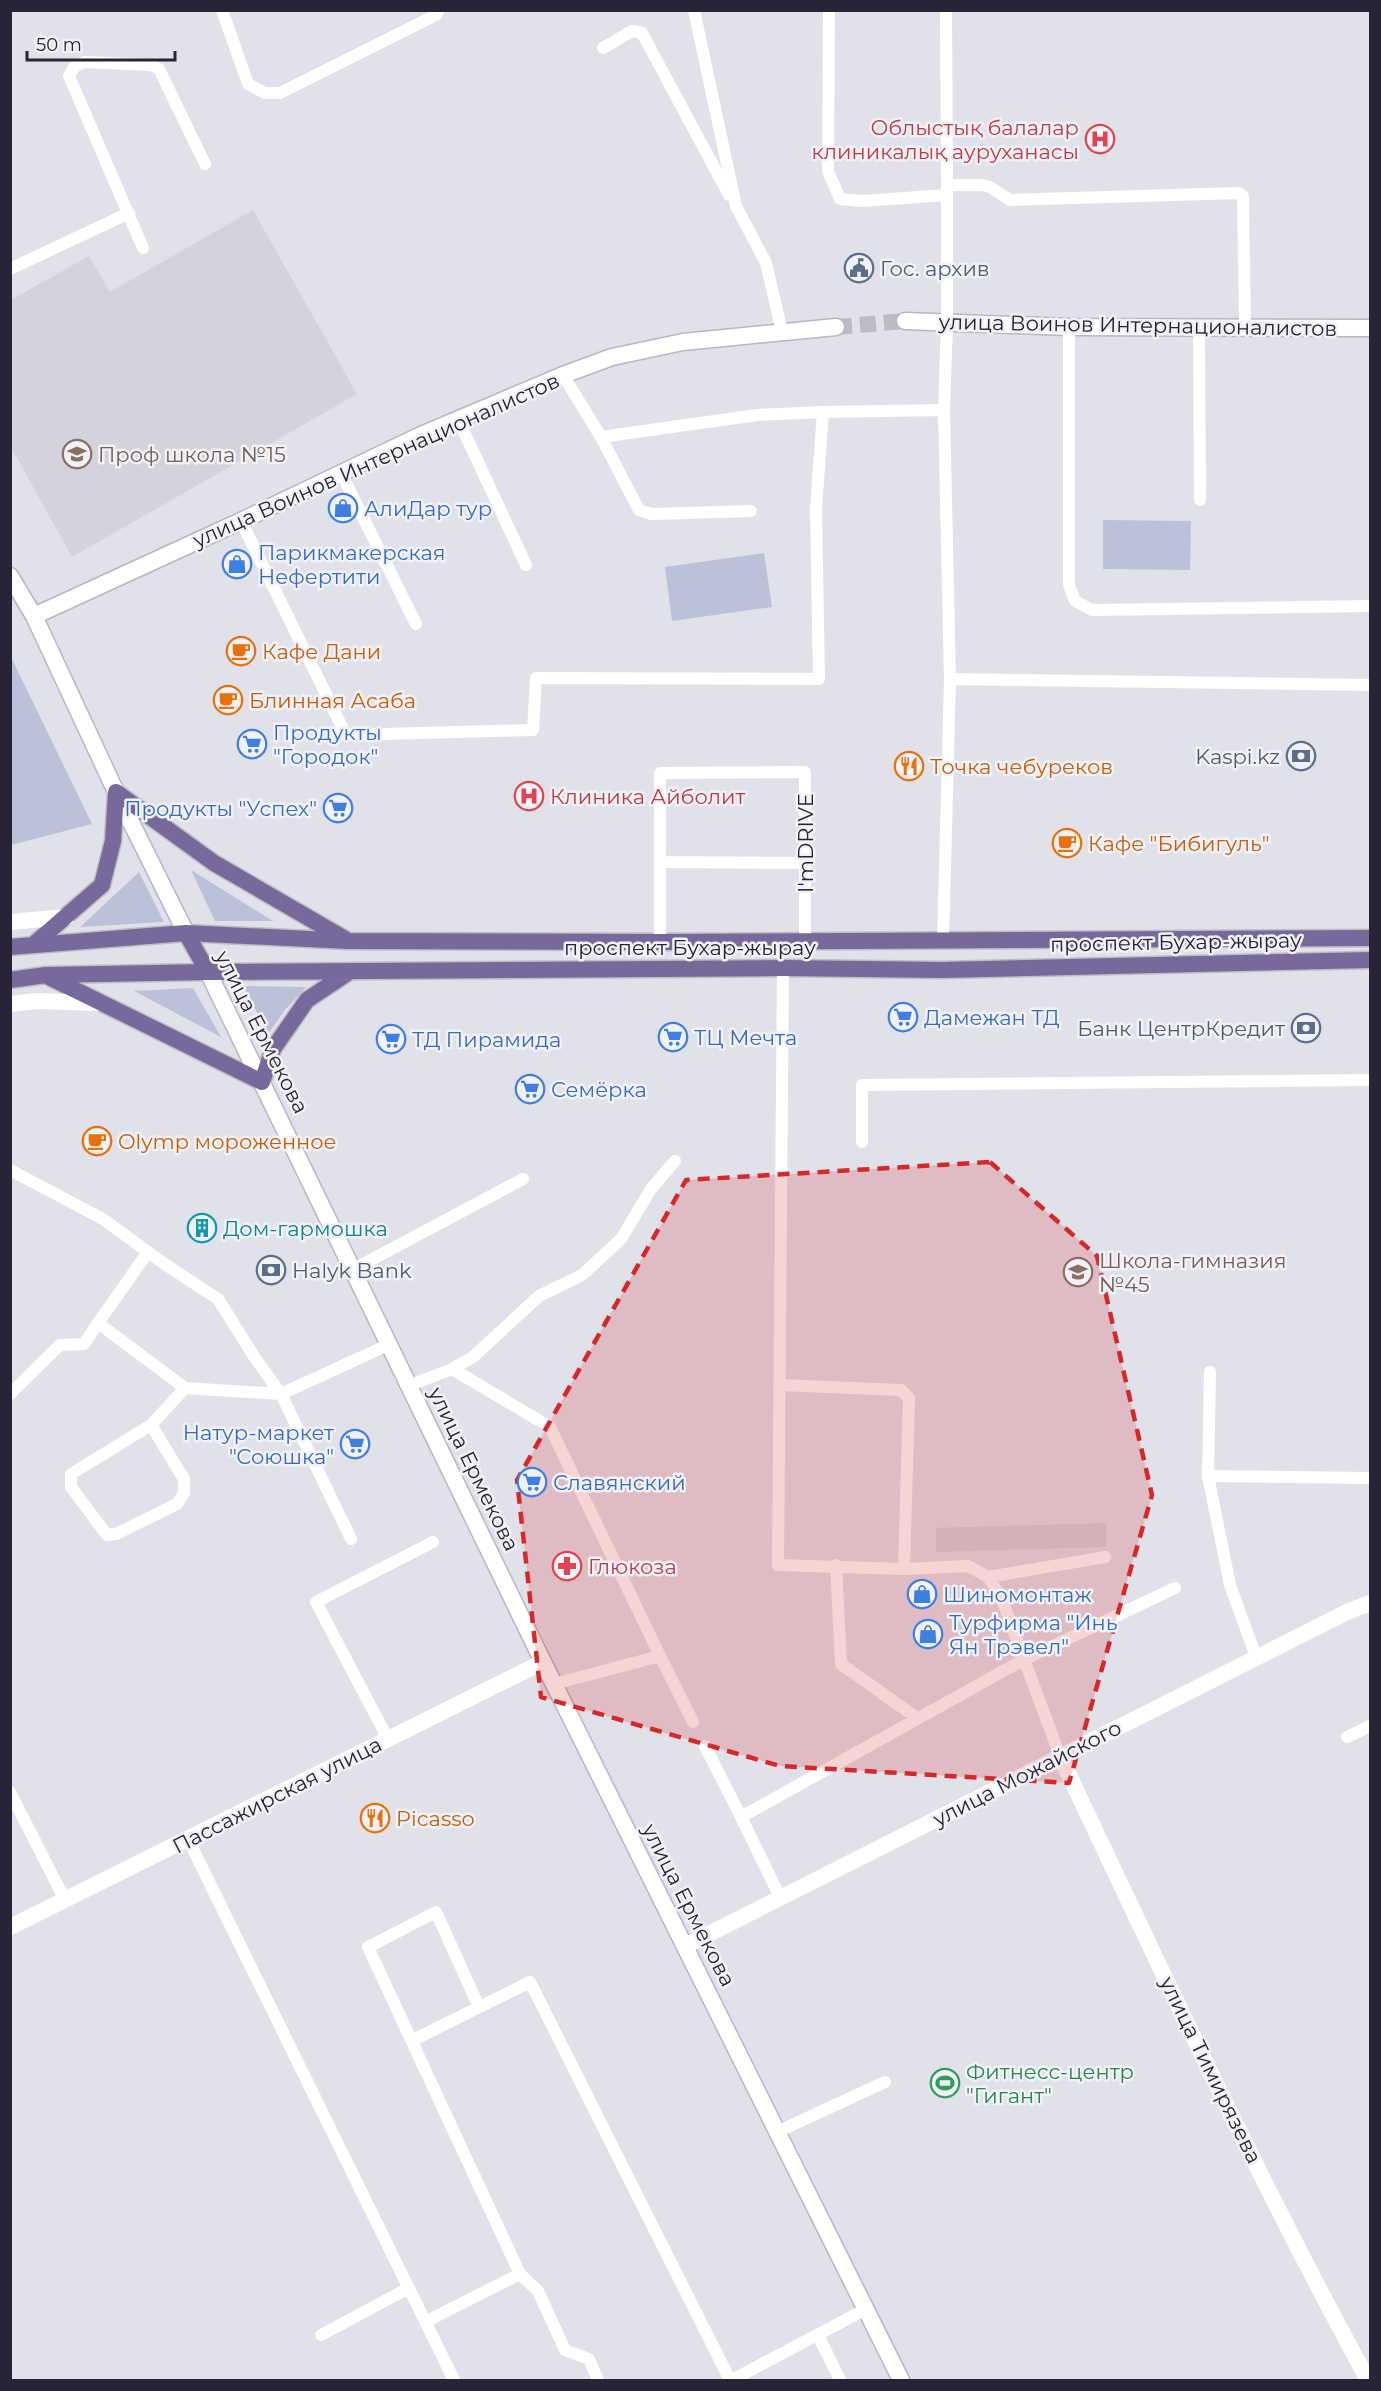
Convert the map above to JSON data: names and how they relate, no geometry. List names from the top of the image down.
{
  "streets": {
    "main road": [
      "улица Воинов Интернационалистов",
      "проспект Бухар-жырау",
      "улица Ермекова",
      "улица Можайского",
      "Пассажирская улица",
      "улица Тимирязева"
    ],
    "lane": ["I'mDRIVE"]
  },
  "crossings": [
    ["улица Воинов Интернационалистов", "улица Ермекова"],
    ["I'mDRIVE", "проспект Бухар-жырау"],
    ["проспект Бухар-жырау", "улица Ермекова"],
    ["улица Ермекова", "улица Можайского"],
    ["улица Ермекова", "Пассажирская улица"],
    ["улица Можайского", "улица Тимирязева"]
  ],
  "places": {
    "hospital": ["Облыстық балалар клиникалық ауруханасы", "Клиника Айболит"],
    "public building": ["Гос. архив"],
    "school or university": ["Проф школа №15", "Школа-гимназия №45"],
    "shop": [
      "АлиДар тур",
      "Парикмакерская Нефертити",
      "Шиномонтаж",
      "Турфирма \"Инь Ян Трэвел\""
    ],
    "cafe": [
      "Кафе Дани",
      "Блинная Асаба",
      "Кафе \"Бибигуль\"",
      "Olymp мороженное"
    ],
    "supermarket": [
      "Продукты \"Городок\"",
      "Продукты \"Успех\"",
      "Дамежан ТД",
      "ТЦ Мечта",
      "ТД Пирамида",
      "Семёрка",
      "Натур-маркет \"Союшка\"",
      "Славянский"
    ],
    "bank": ["Kaspi.kz", "Банк ЦентрКредит", "Halyk Bank"],
    "restaurant": ["Точка чебуреков", "Picasso"],
    "building": ["Дом-гармошка"],
    "pharmacy": ["Глюкоза"],
    "sports": ["Фитнесс-центр \"Гигант\""]
  },
  "scale_bar": "50 m"
}
